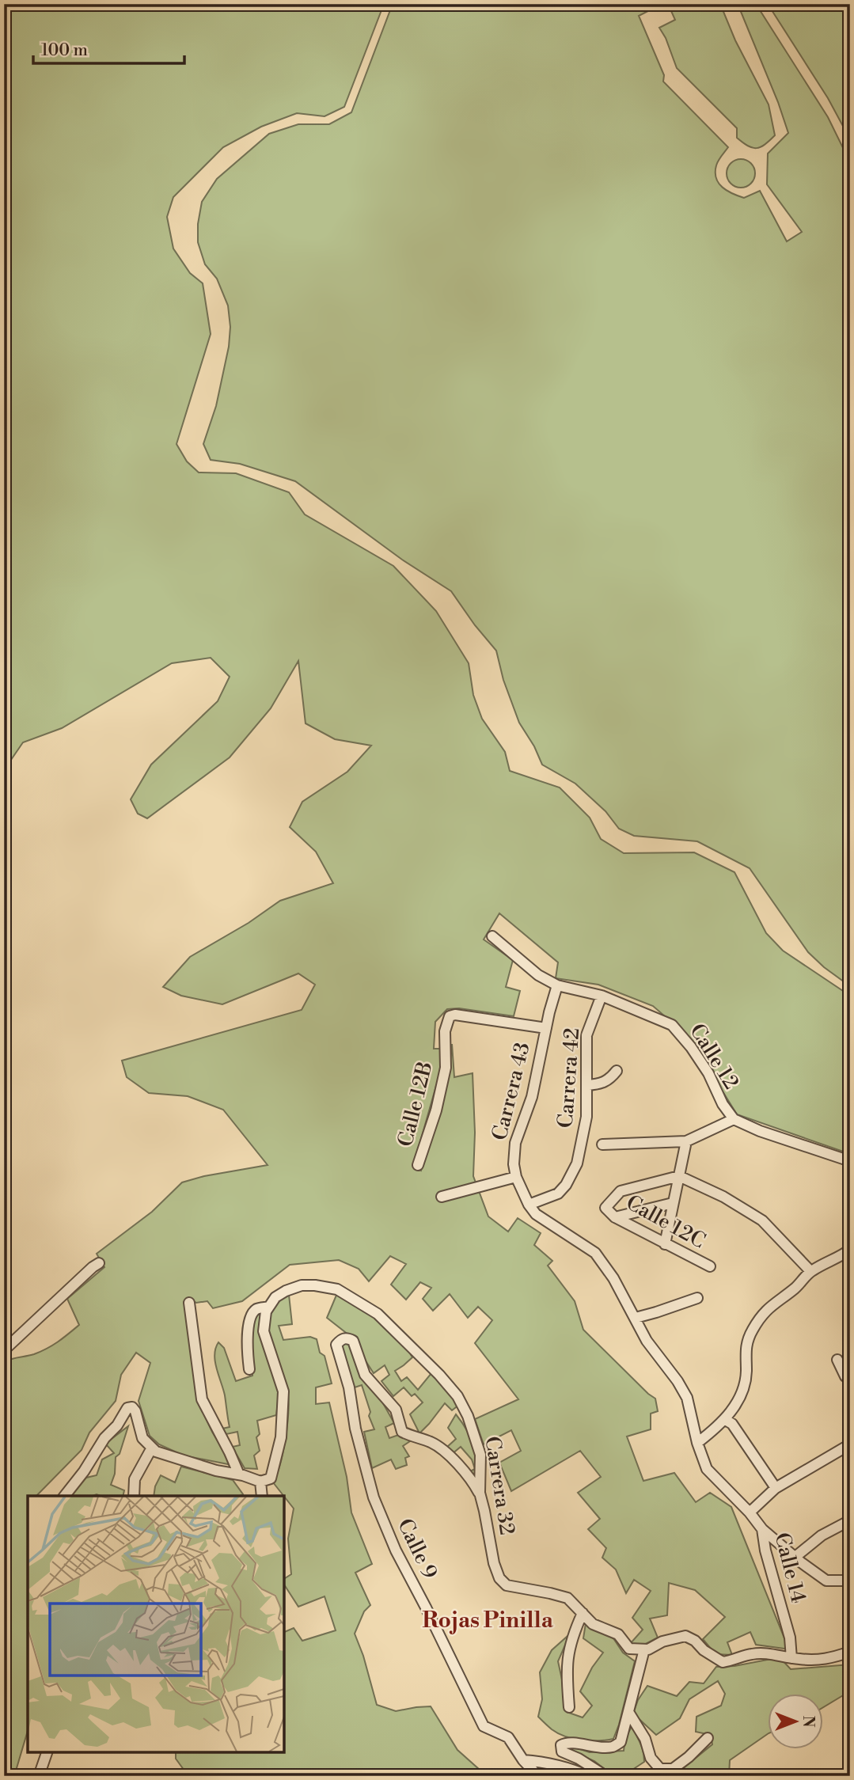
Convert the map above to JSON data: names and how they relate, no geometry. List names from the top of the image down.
{
  "streets": {
    "street": [
      "Calle 12",
      "Carrera 42",
      "Carrera 43",
      "Calle 12B",
      "Calle 12C",
      "Carrera 32",
      "Calle 9",
      "Calle 14"
    ]
  },
  "crossings": [
    ["Calle 12", "Carrera 42"],
    ["Calle 12", "Carrera 43"],
    ["Carrera 42", "Carrera 43"],
    ["Carrera 43", "Calle 12B"],
    ["Carrera 32", "Calle 9"]
  ],
  "districts": ["Rojas Pinilla"],
  "scale_bar": "100 m",
  "north": "right"
}
